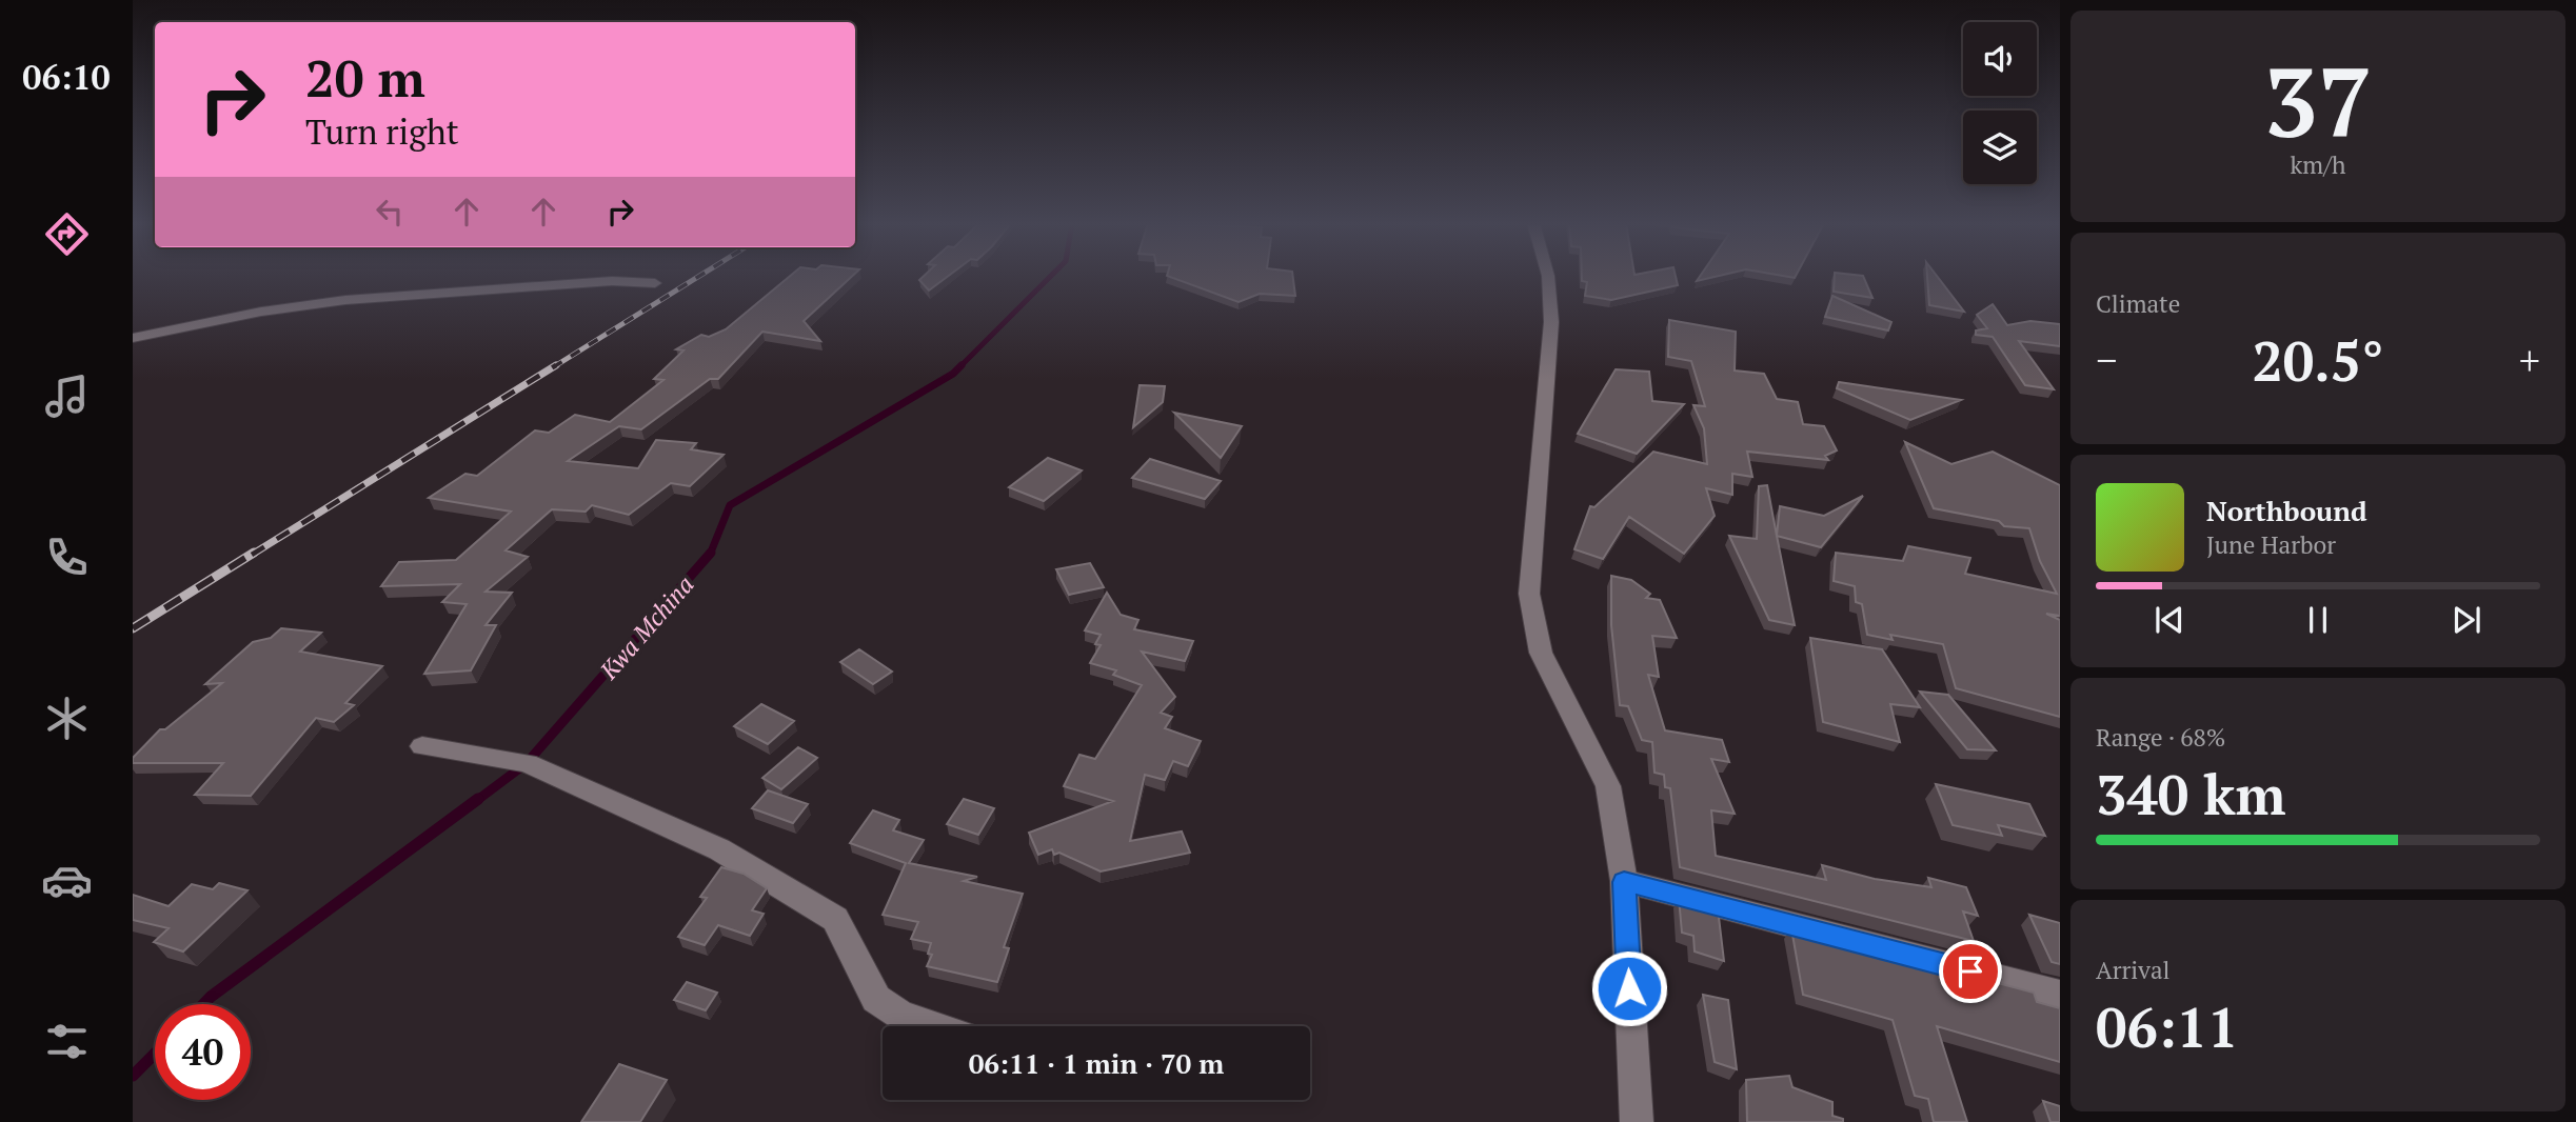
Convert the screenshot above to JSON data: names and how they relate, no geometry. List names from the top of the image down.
{
  "water": ["Kwa Mchina"],
  "page": {
    "tabs": "06:10",
    "tile": [
      ["37", "km/h"],
      "Climate",
      ["Range · 68%", "340 km"],
      ["Arrival", "06:11"]
    ],
    "turn": ["20 m", "Turn right"],
    "heat": ["−", "20.5°", "+"],
    "song": ["Northbound", "June Harbor"],
    "limit": "40",
    "trip": "06:11 · 1 min · 70 m"
  }
}
